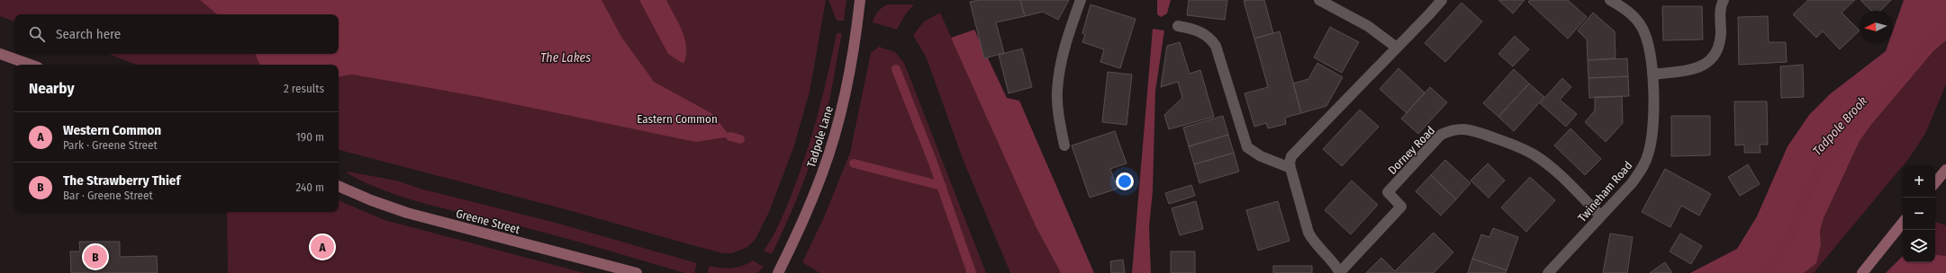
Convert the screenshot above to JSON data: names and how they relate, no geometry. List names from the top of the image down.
{
  "streets": {
    "street": [
      "Tadpole Lane",
      "Dorney Road",
      "Twineham Road",
      "Greene Street"
    ]
  },
  "crossings": [
    ["Dorney Road", "Twineham Road"]
  ],
  "water": ["The Lakes", "Tadpole Brook"],
  "parks": ["Eastern Common"],
  "north": "left",
  "page": {
    "search": "Search here",
    "heading": ["Nearby", "2 results"],
    "list": [
      {
        "mark": "A",
        "name": "Western Common",
        "note": "Park · Greene Street",
        "value": "190 m"
      },
      {
        "mark": "B",
        "name": "The Strawberry Thief",
        "note": "Bar · Greene Street",
        "value": "240 m"
      }
    ],
    "map_buttons": ["+", "−"],
    "pins": ["A", "B"]
  }
}
